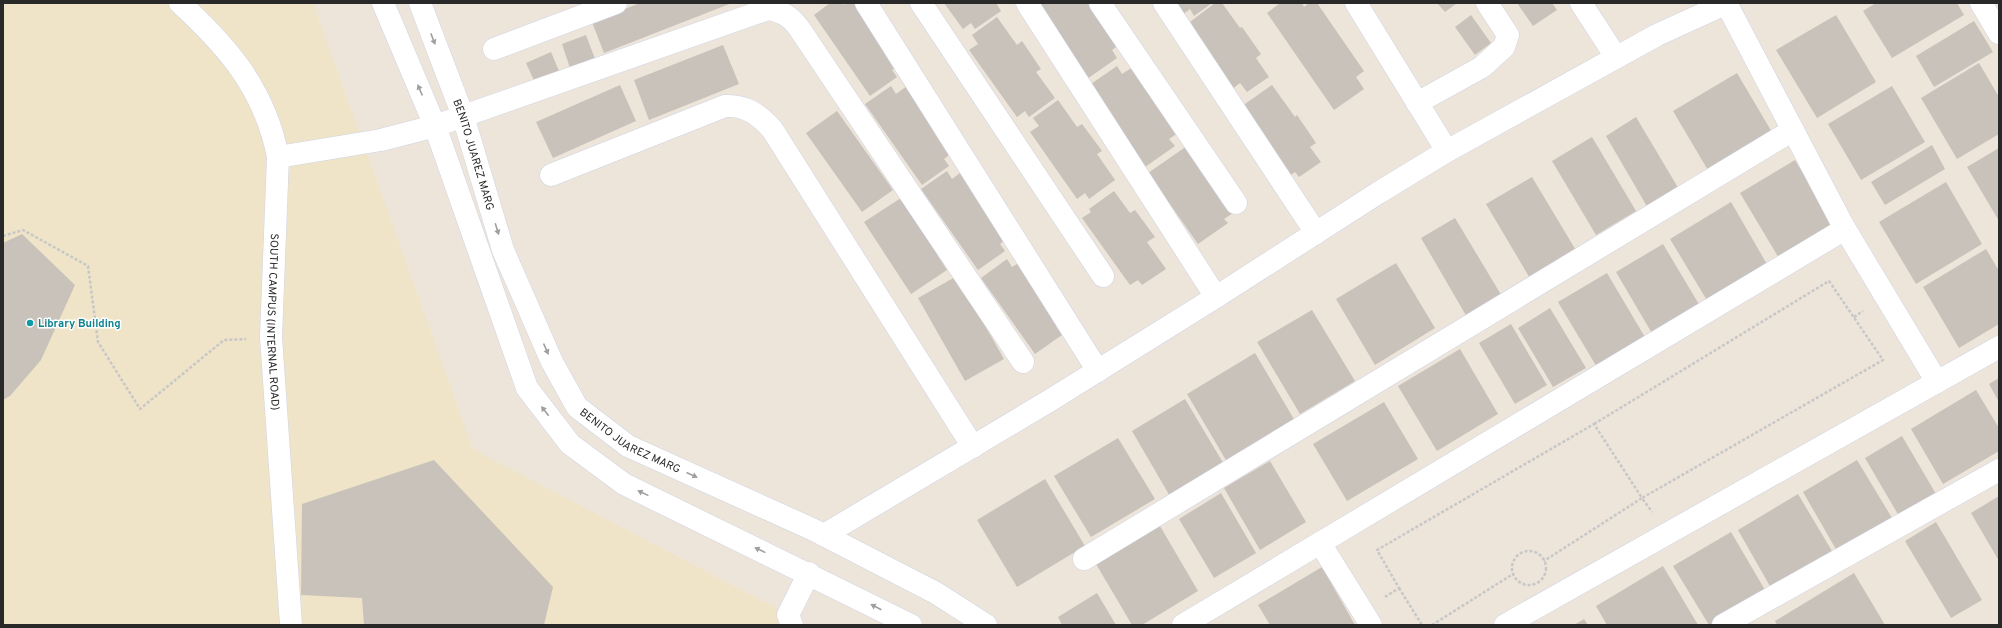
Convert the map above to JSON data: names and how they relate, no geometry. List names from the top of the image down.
{
  "streets": {
    "street": ["BENITO JUAREZ MARG", "SOUTH CAMPUS (INTERNAL ROAD)"]
  },
  "places": ["Library Building"]
}
